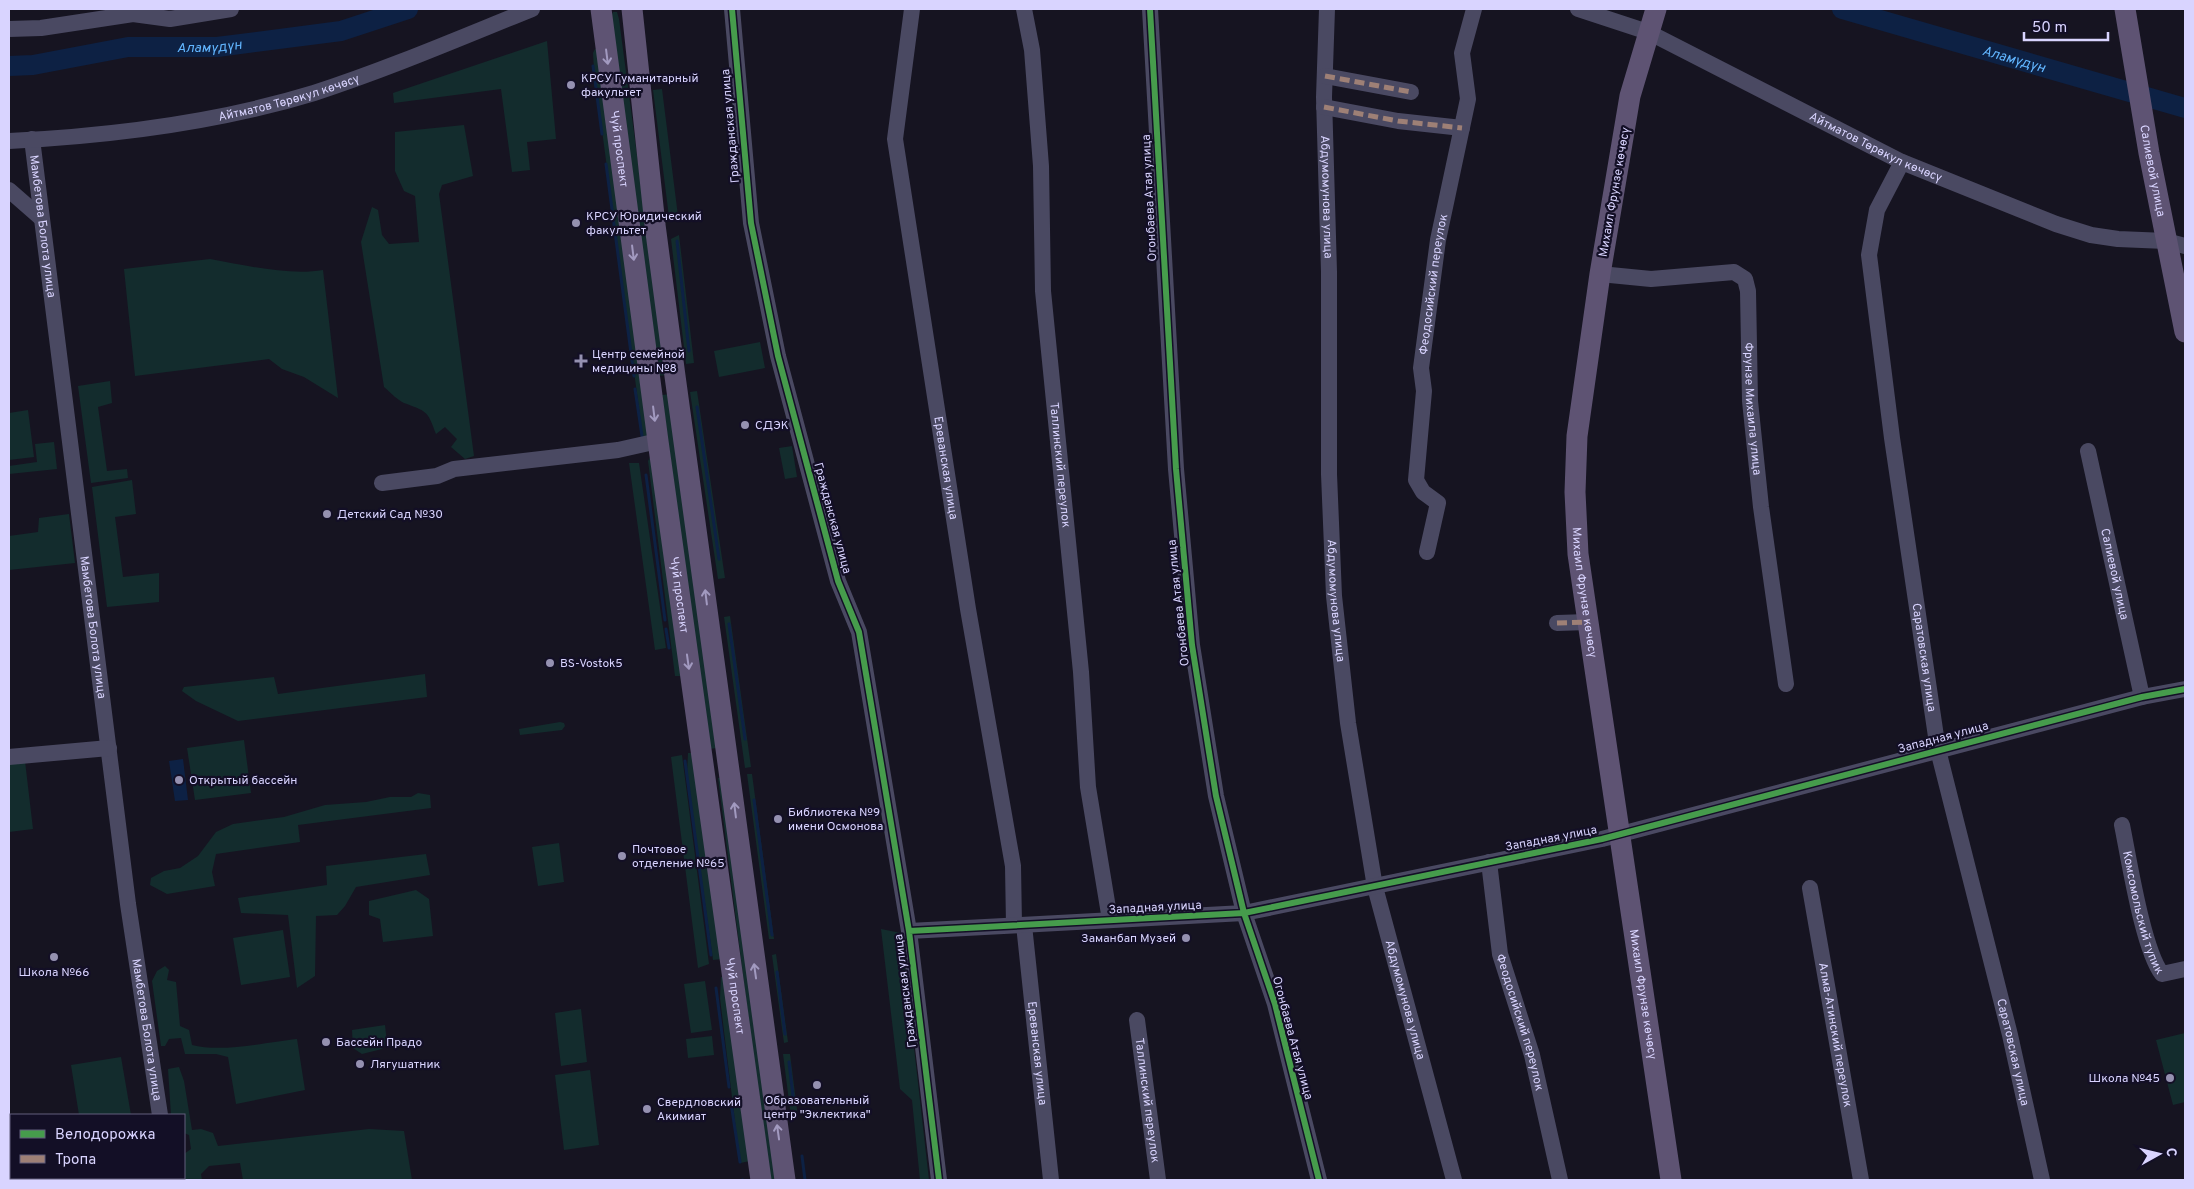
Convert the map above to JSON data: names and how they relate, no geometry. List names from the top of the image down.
{
  "streets": {
    "main road": ["Чуй проспект", "Салиевой улица", "Михаил Фрунзе көчөсү"],
    "street": [
      "Айтматов Төрөкул көчөсү",
      "Гражданская улица",
      "Абдумомунова улица",
      "Огонбаева Атая улица",
      "Мамбетова Болота улица",
      "Феодосийский переулок",
      "Фрунзе Михаила улица",
      "Таллинский переулок",
      "Ереванская улица",
      "Саратовская улица",
      "Западная улица",
      "Комсомольский тупик",
      "Алма-Атинский переулок"
    ]
  },
  "crossings": [
    ["Айтматов Төрөкул көчөсү", "Салиевой улица"],
    ["Айтматов Төрөкул көчөсү", "Михаил Фрунзе көчөсү"],
    ["Айтматов Төрөкул көчөсү", "Мамбетова Болота улица"],
    ["Айтматов Төрөкул көчөсү", "Саратовская улица"],
    ["Гражданская улица", "Западная улица"],
    ["Салиевой улица", "Западная улица"],
    ["Михаил Фрунзе көчөсү", "Фрунзе Михаила улица"],
    ["Михаил Фрунзе көчөсү", "Западная улица"],
    ["Абдумомунова улица", "Западная улица"],
    ["Огонбаева Атая улица", "Западная улица"],
    ["Феодосийский переулок", "Западная улица"],
    ["Таллинский переулок", "Западная улица"],
    ["Ереванская улица", "Западная улица"],
    ["Саратовская улица", "Западная улица"]
  ],
  "water": ["Аламүдүн"],
  "places": {
    "other": [
      "КРСУ Гуманитарный факультет",
      "КРСУ Юридический факультет",
      "СДЭК",
      "Детский Сад №30",
      "BS-Vostok5",
      "Открытый бассейн",
      "Библиотека №9 имени Осмонова",
      "Почтовое отделение №65",
      "Заманбап Музей",
      "Школа №66",
      "Бассейн Прадо",
      "Лягушатник",
      "Школа №45",
      "Образовательный центр \"Эклектика\"",
      "Свердловский Акимиат"
    ],
    "health": ["Центр семейной медицины №8"]
  },
  "legend": ["Велодорожка", "Тропа"],
  "scale_bar": "50 m",
  "north": "right"
}
